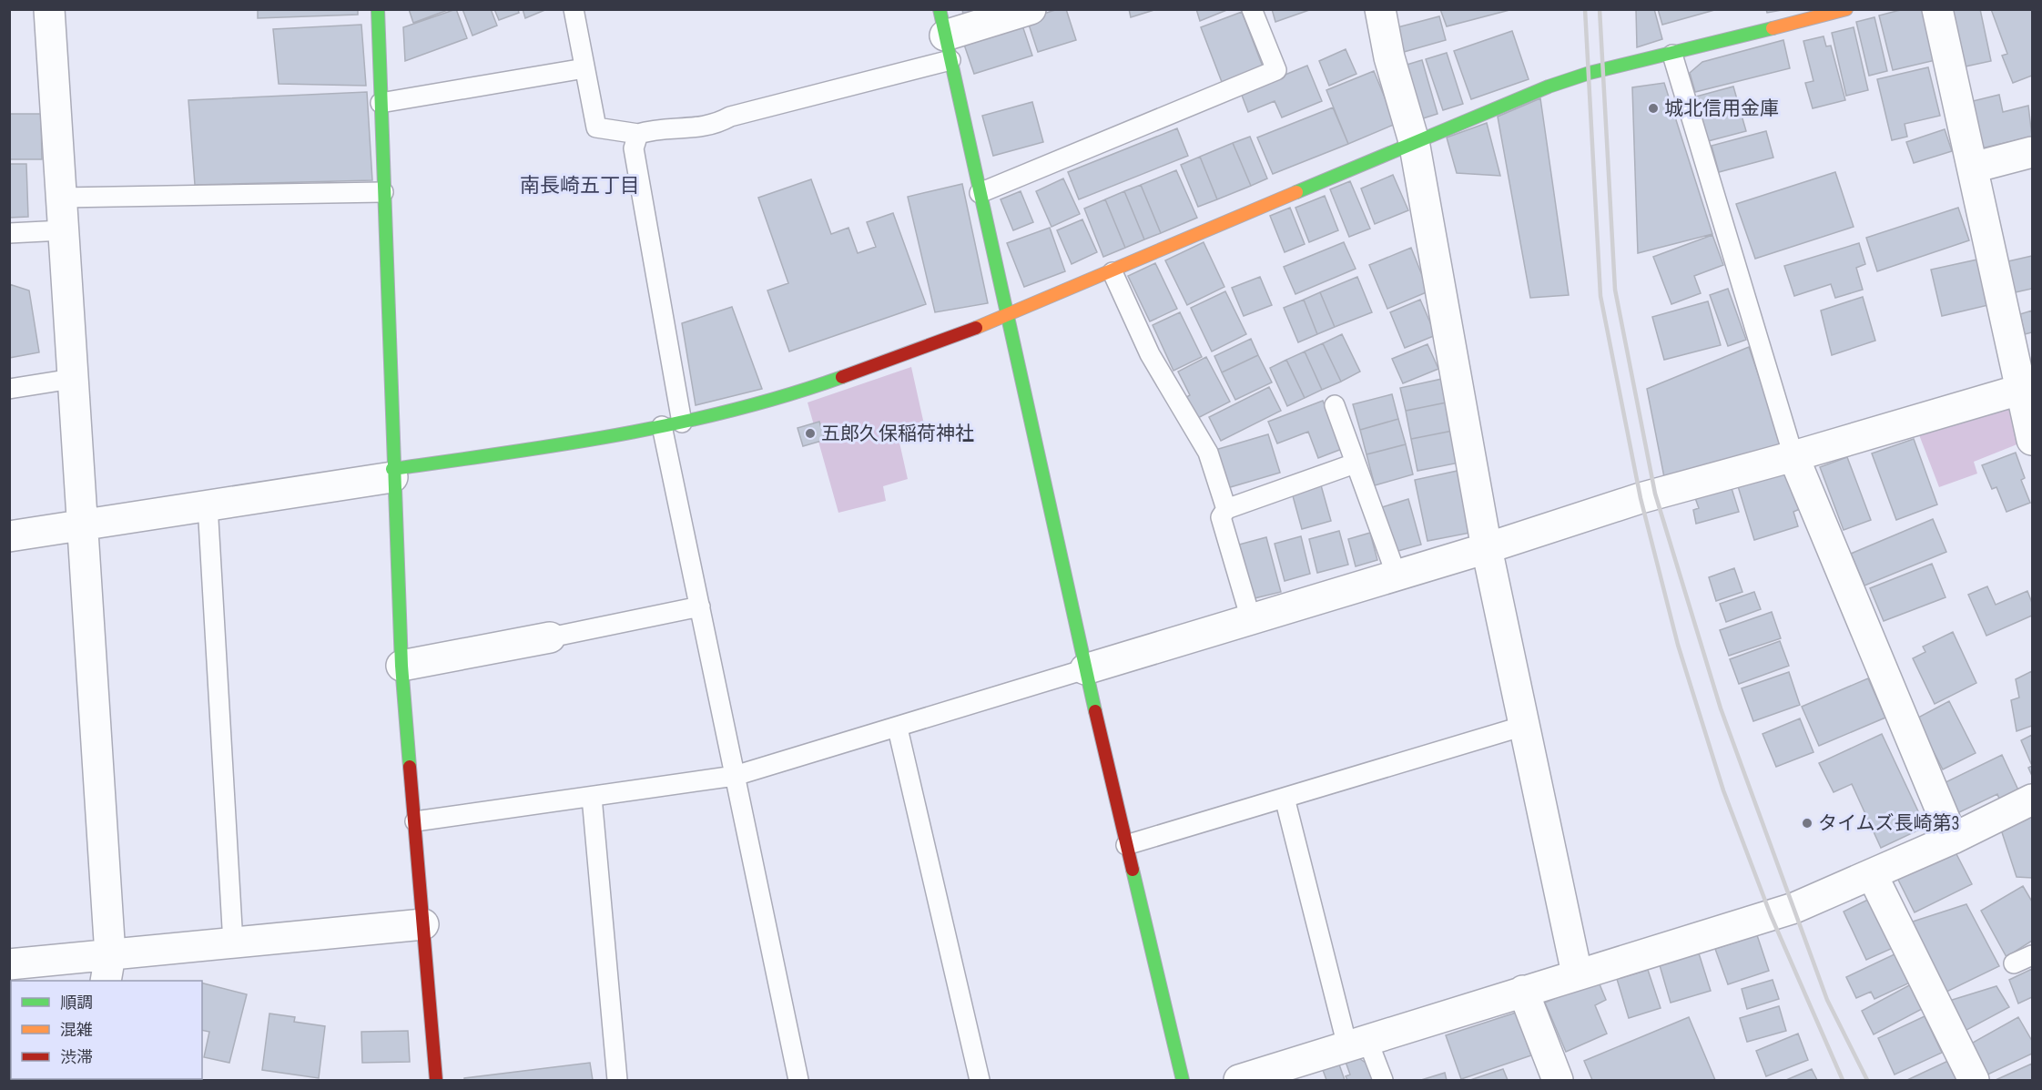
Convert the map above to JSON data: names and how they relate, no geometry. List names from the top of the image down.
{
  "districts": ["南長崎五丁目"],
  "places": ["城北信用金庫", "五郎久保稲荷神社", "タイムズ長崎第3"],
  "legend": ["順調", "混雑", "渋滞"]
}
